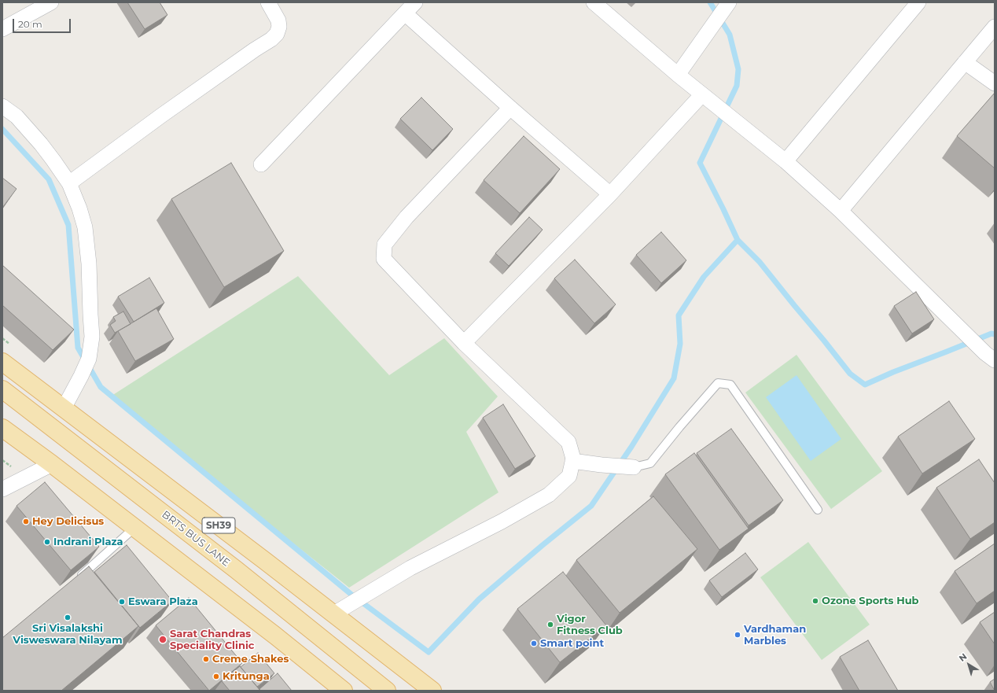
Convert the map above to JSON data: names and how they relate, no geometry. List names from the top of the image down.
{
  "streets": {
    "main road": ["SH39", "BRTS BUS LANE"]
  },
  "places": [
    "Hey Delicisus",
    "Indrani Plaza",
    "Ozone Sports Hub",
    "Eswara Plaza",
    "Sri Visalakshi Visweswara Nilayam",
    "Vigor Fitness Club",
    "Vardhaman Marbles",
    "Sarat Chandras Speciality Clinic",
    "Smart point",
    "Creme Shakes",
    "Kritunga"
  ],
  "scale_bar": "20 m",
  "north": "top left"
}
